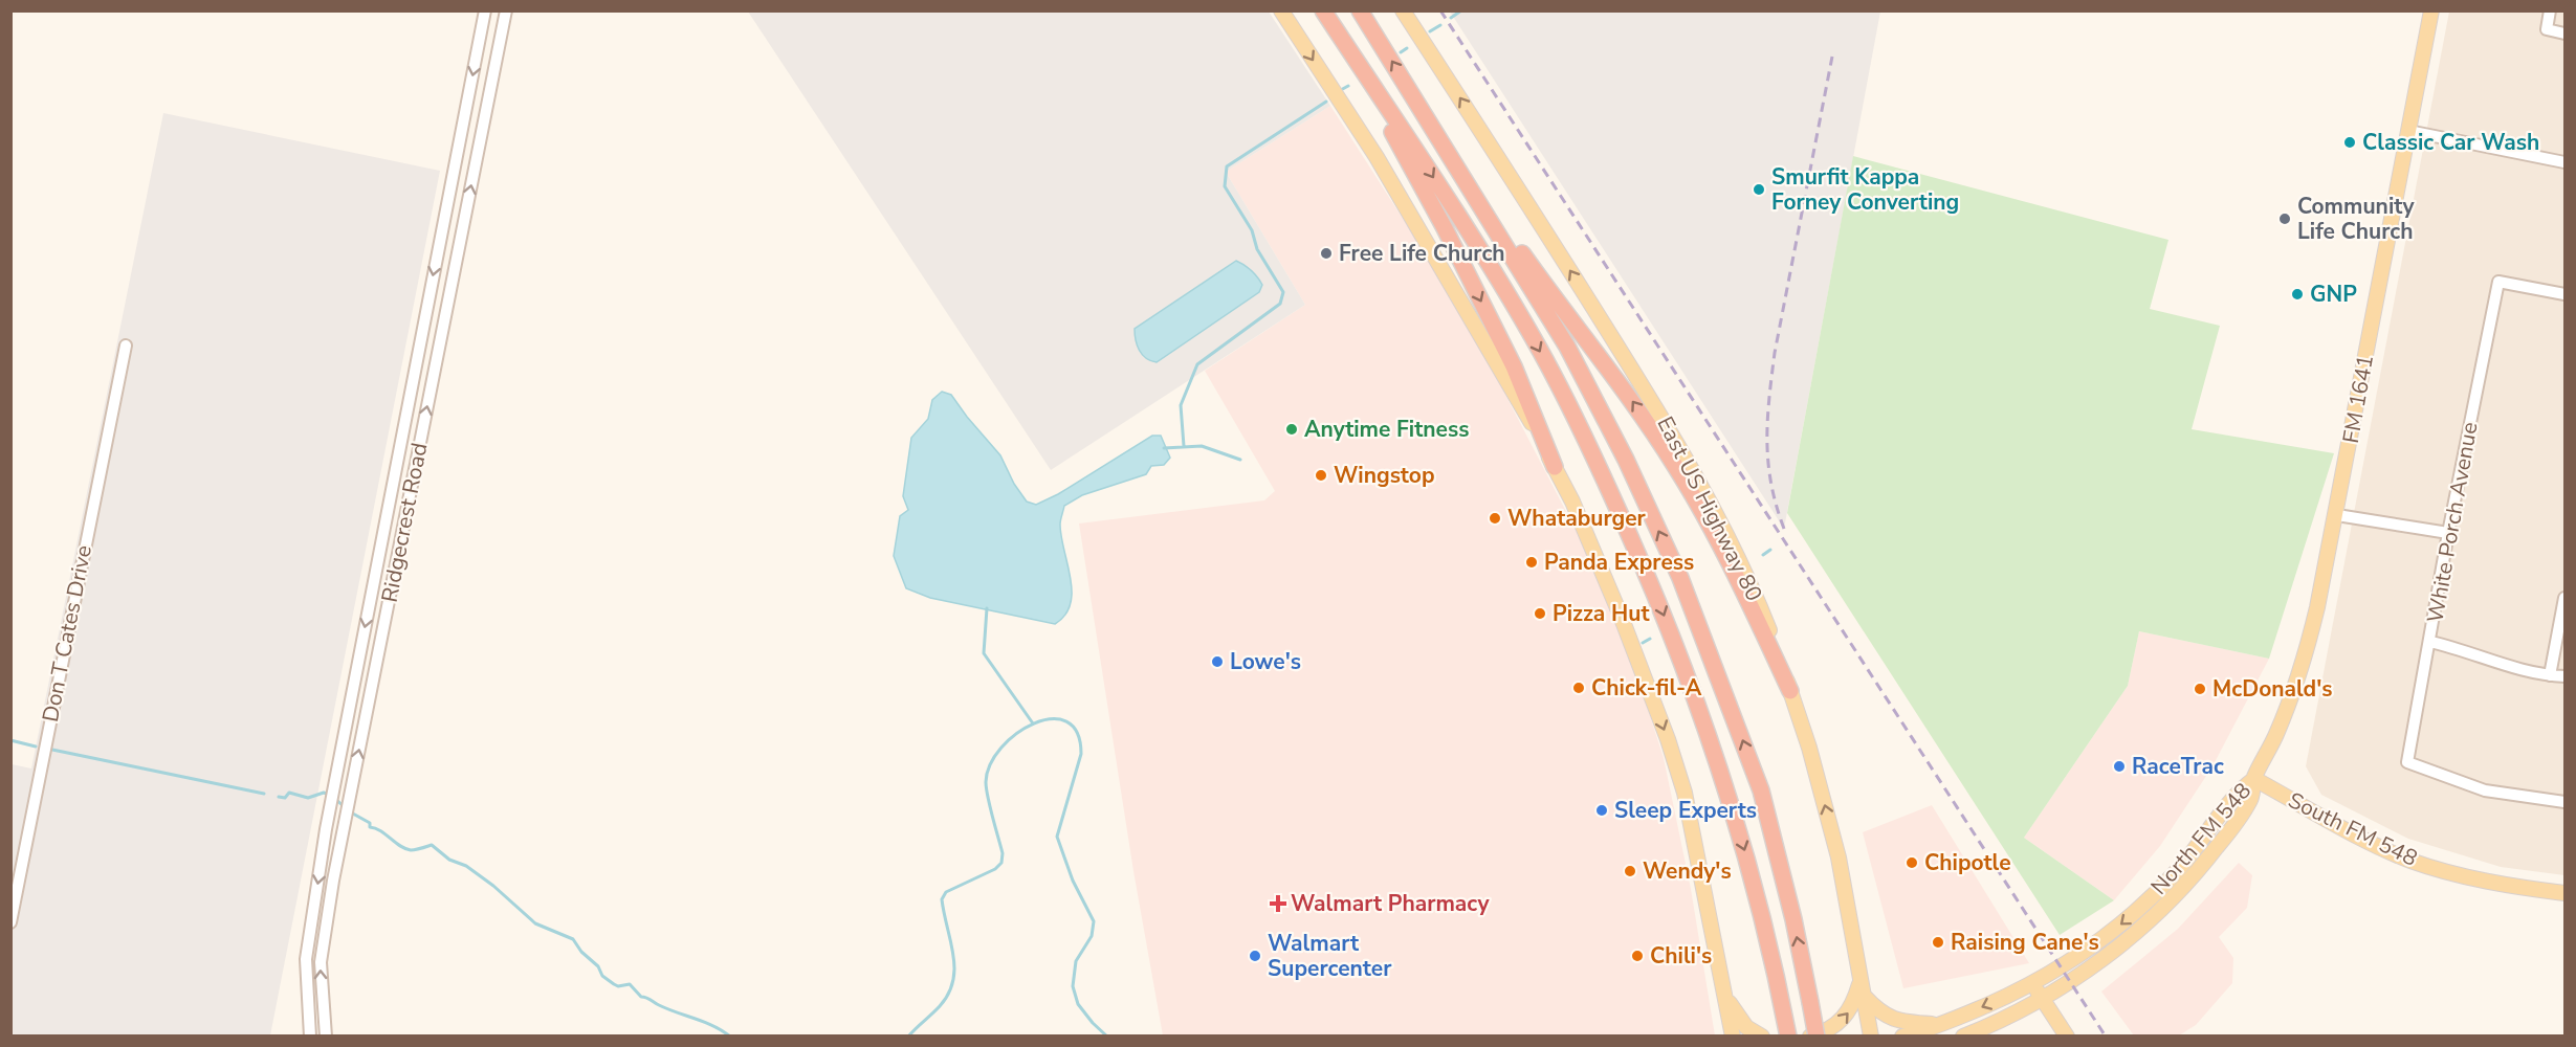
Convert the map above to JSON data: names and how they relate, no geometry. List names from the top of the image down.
{
  "streets": {
    "main road": [
      "FM 1641",
      "East US Highway 80",
      "South FM 548",
      "North FM 548"
    ],
    "street": ["Ridgecrest Road", "White Porch Avenue", "Don T Cates Drive"]
  },
  "crossings": [
    ["FM 1641", "South FM 548"],
    ["FM 1641", "North FM 548"],
    ["South FM 548", "North FM 548"]
  ],
  "places": {
    "other": [
      "Classic Car Wash",
      "Smurfit Kappa Forney Converting",
      "Community Life Church",
      "Free Life Church",
      "GNP",
      "Anytime Fitness",
      "Wingstop",
      "Whataburger",
      "Panda Express",
      "Pizza Hut",
      "Lowe's",
      "Chick-fil-A",
      "McDonald's",
      "RaceTrac",
      "Sleep Experts",
      "Chipotle",
      "Wendy's",
      "Raising Cane's",
      "Walmart Supercenter",
      "Chili's"
    ],
    "health": ["Walmart Pharmacy"]
  }
}
